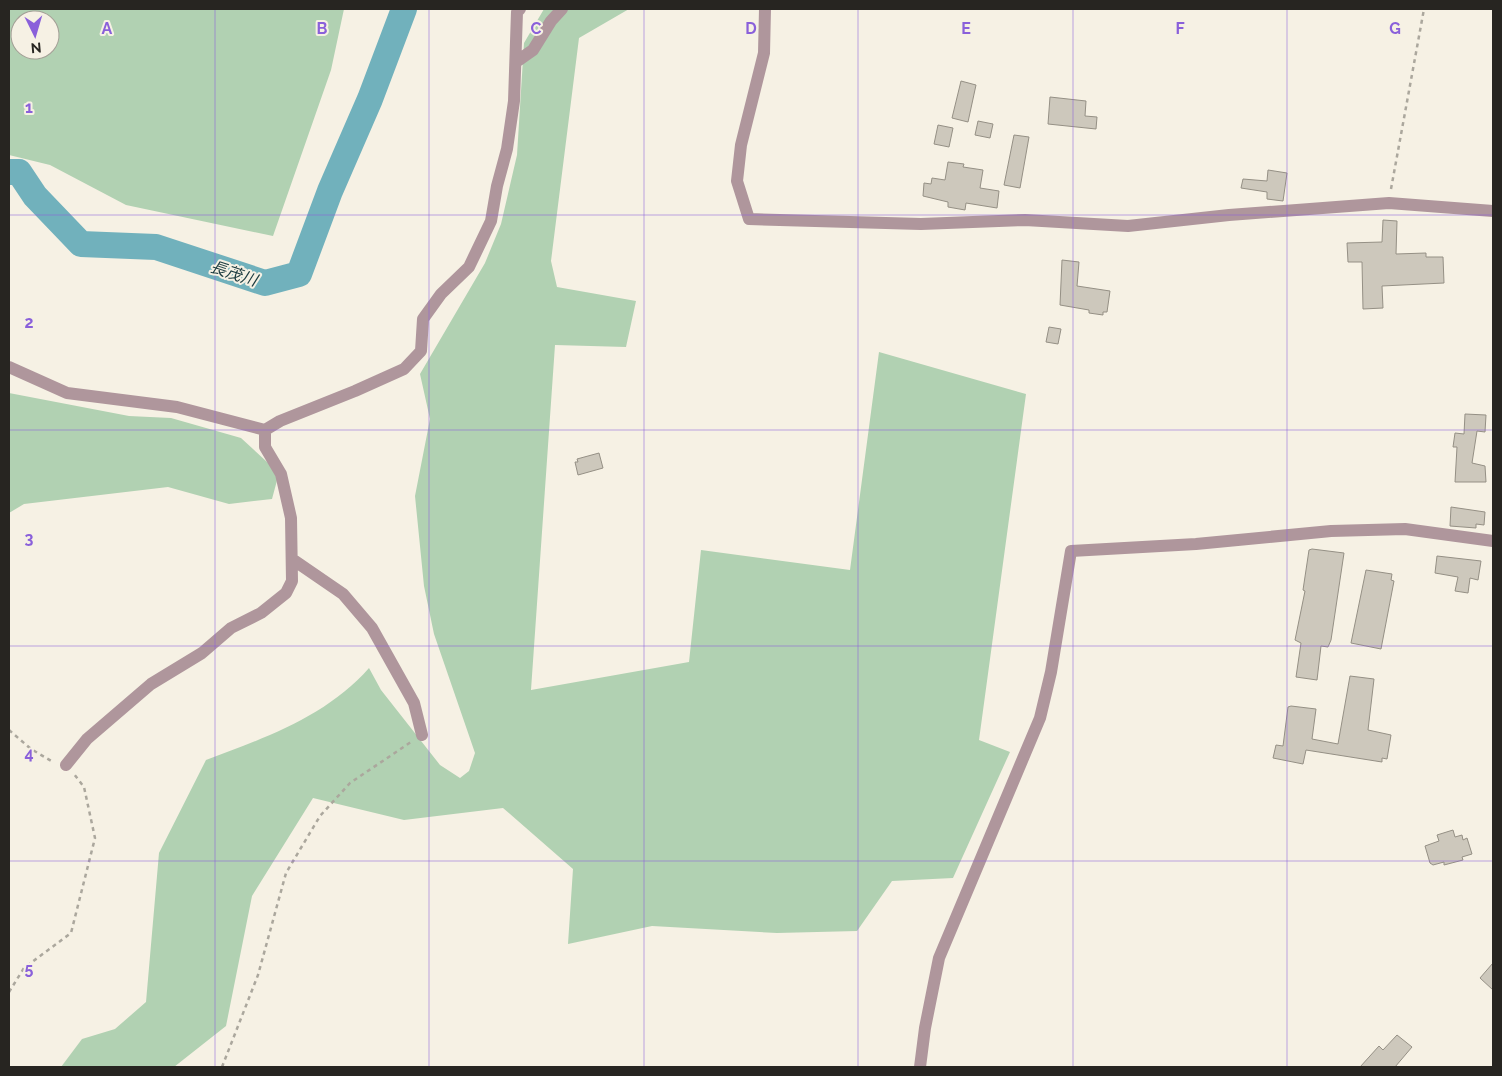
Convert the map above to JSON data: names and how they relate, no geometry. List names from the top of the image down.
{
  "water": ["長茂川"],
  "north": "bottom",
  "grid": {
    "columns": [
      "A",
      "B",
      "C",
      "D",
      "E",
      "F",
      "G"
    ],
    "rows": [
      "1",
      "2",
      "3",
      "4",
      "5"
    ]
  }
}
